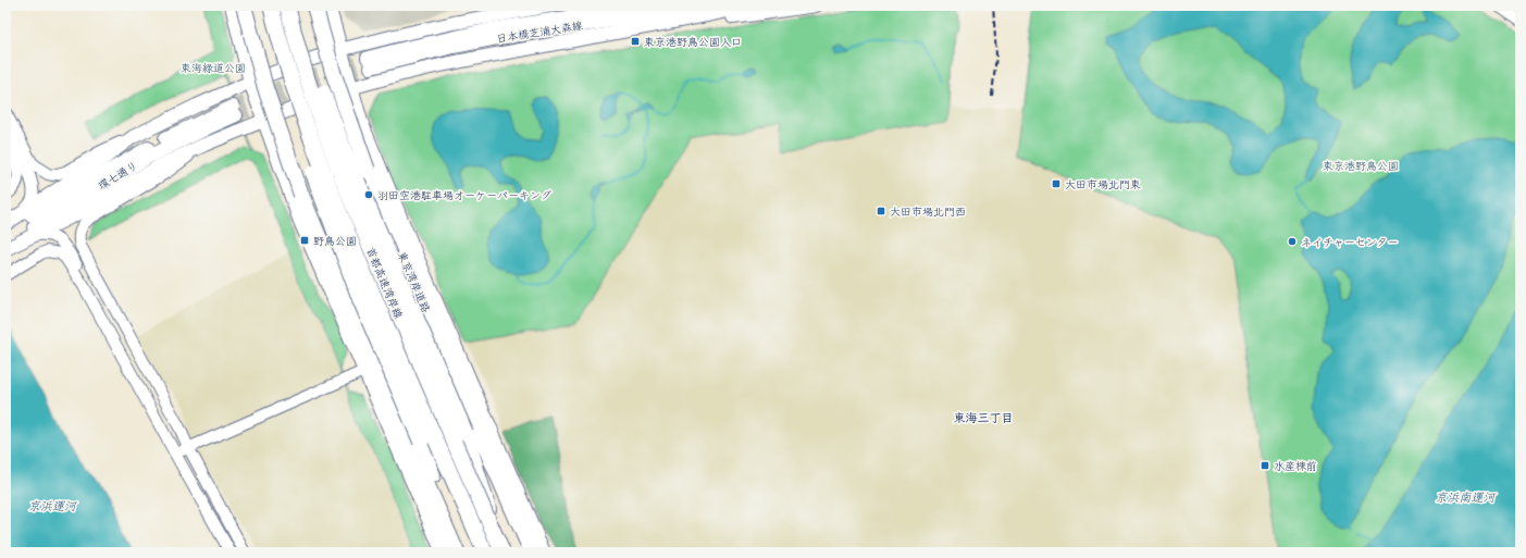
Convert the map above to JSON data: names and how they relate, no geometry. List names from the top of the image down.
{
  "streets": {
    "highway": ["東京湾岸道路", "首都高速湾岸線"],
    "main road": ["日本橋芝浦大森線", "環七通り"]
  },
  "districts": ["東海三丁目"],
  "water": ["京浜南運河", "京浜運河"],
  "parks": ["東海緑道公園", "東京港野鳥公園"],
  "places": {
    "transit": [
      "東京港野鳥公園入口",
      "大田市場北門東",
      "大田市場北門西",
      "野鳥公園",
      "水産棟前"
    ],
    "other": ["羽田空港駐車場オーケーパーキング", "ネイチャーセンター"]
  }
}
